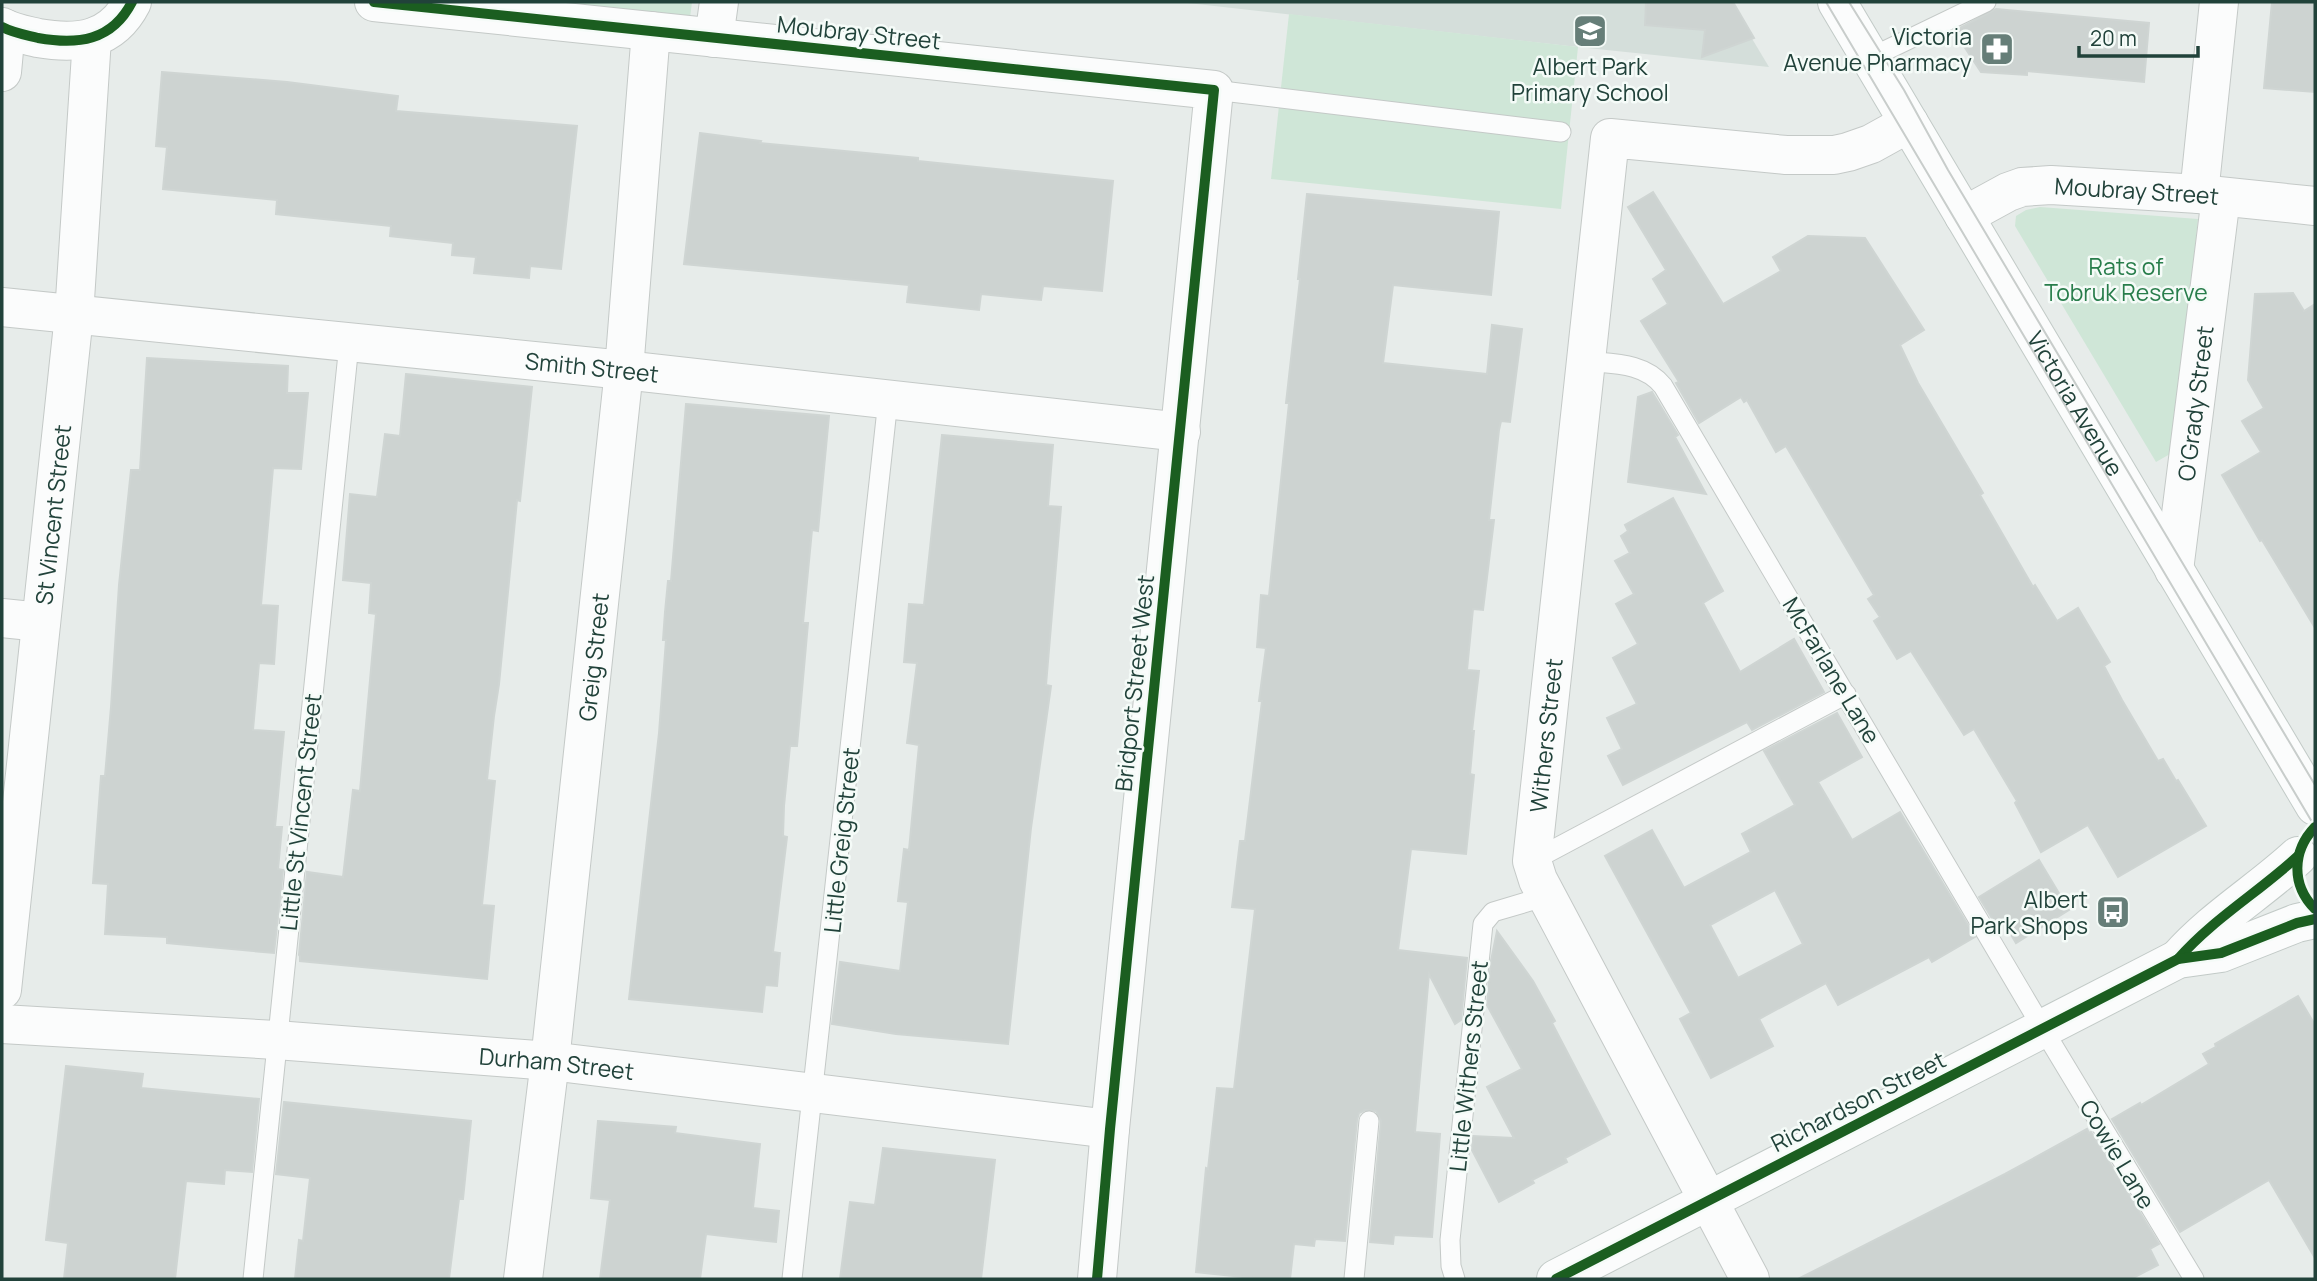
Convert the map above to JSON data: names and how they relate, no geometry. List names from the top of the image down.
{
  "streets": {
    "street": [
      "Moubray Street",
      "Smith Street",
      "Victoria Avenue",
      "O'Grady Street",
      "St Vincent Street",
      "Greig Street",
      "Bridport Street West",
      "Withers Street",
      "Durham Street",
      "Richardson Street"
    ],
    "lane": [
      "McFarlane Lane",
      "Little St Vincent Street",
      "Little Greig Street",
      "Little Withers Street",
      "Cowie Lane"
    ]
  },
  "crossings": [
    ["Moubray Street", "Victoria Avenue"],
    ["Moubray Street", "O'Grady Street"],
    ["Moubray Street", "Greig Street"],
    ["Moubray Street", "Bridport Street West"],
    ["Smith Street", "St Vincent Street"],
    ["Smith Street", "Greig Street"],
    ["Smith Street", "Bridport Street West"],
    ["Smith Street", "Little St Vincent Street"],
    ["Smith Street", "Little Greig Street"],
    ["Victoria Avenue", "O'Grady Street"],
    ["Victoria Avenue", "Withers Street"],
    ["Greig Street", "Durham Street"],
    ["McFarlane Lane", "Withers Street"],
    ["McFarlane Lane", "Richardson Street"],
    ["McFarlane Lane", "Cowie Lane"],
    ["Bridport Street West", "Durham Street"],
    ["Withers Street", "Little Withers Street"],
    ["Withers Street", "Richardson Street"],
    ["Little St Vincent Street", "Durham Street"],
    ["Little Greig Street", "Durham Street"],
    ["Richardson Street", "Cowie Lane"]
  ],
  "parks": ["Rats of Tobruk Reserve"],
  "places": {
    "school or university": ["Albert Park Primary School"],
    "pharmacy": ["Victoria Avenue Pharmacy"],
    "bus stop": ["Albert Park Shops"]
  },
  "scale_bar": "20 m"
}
